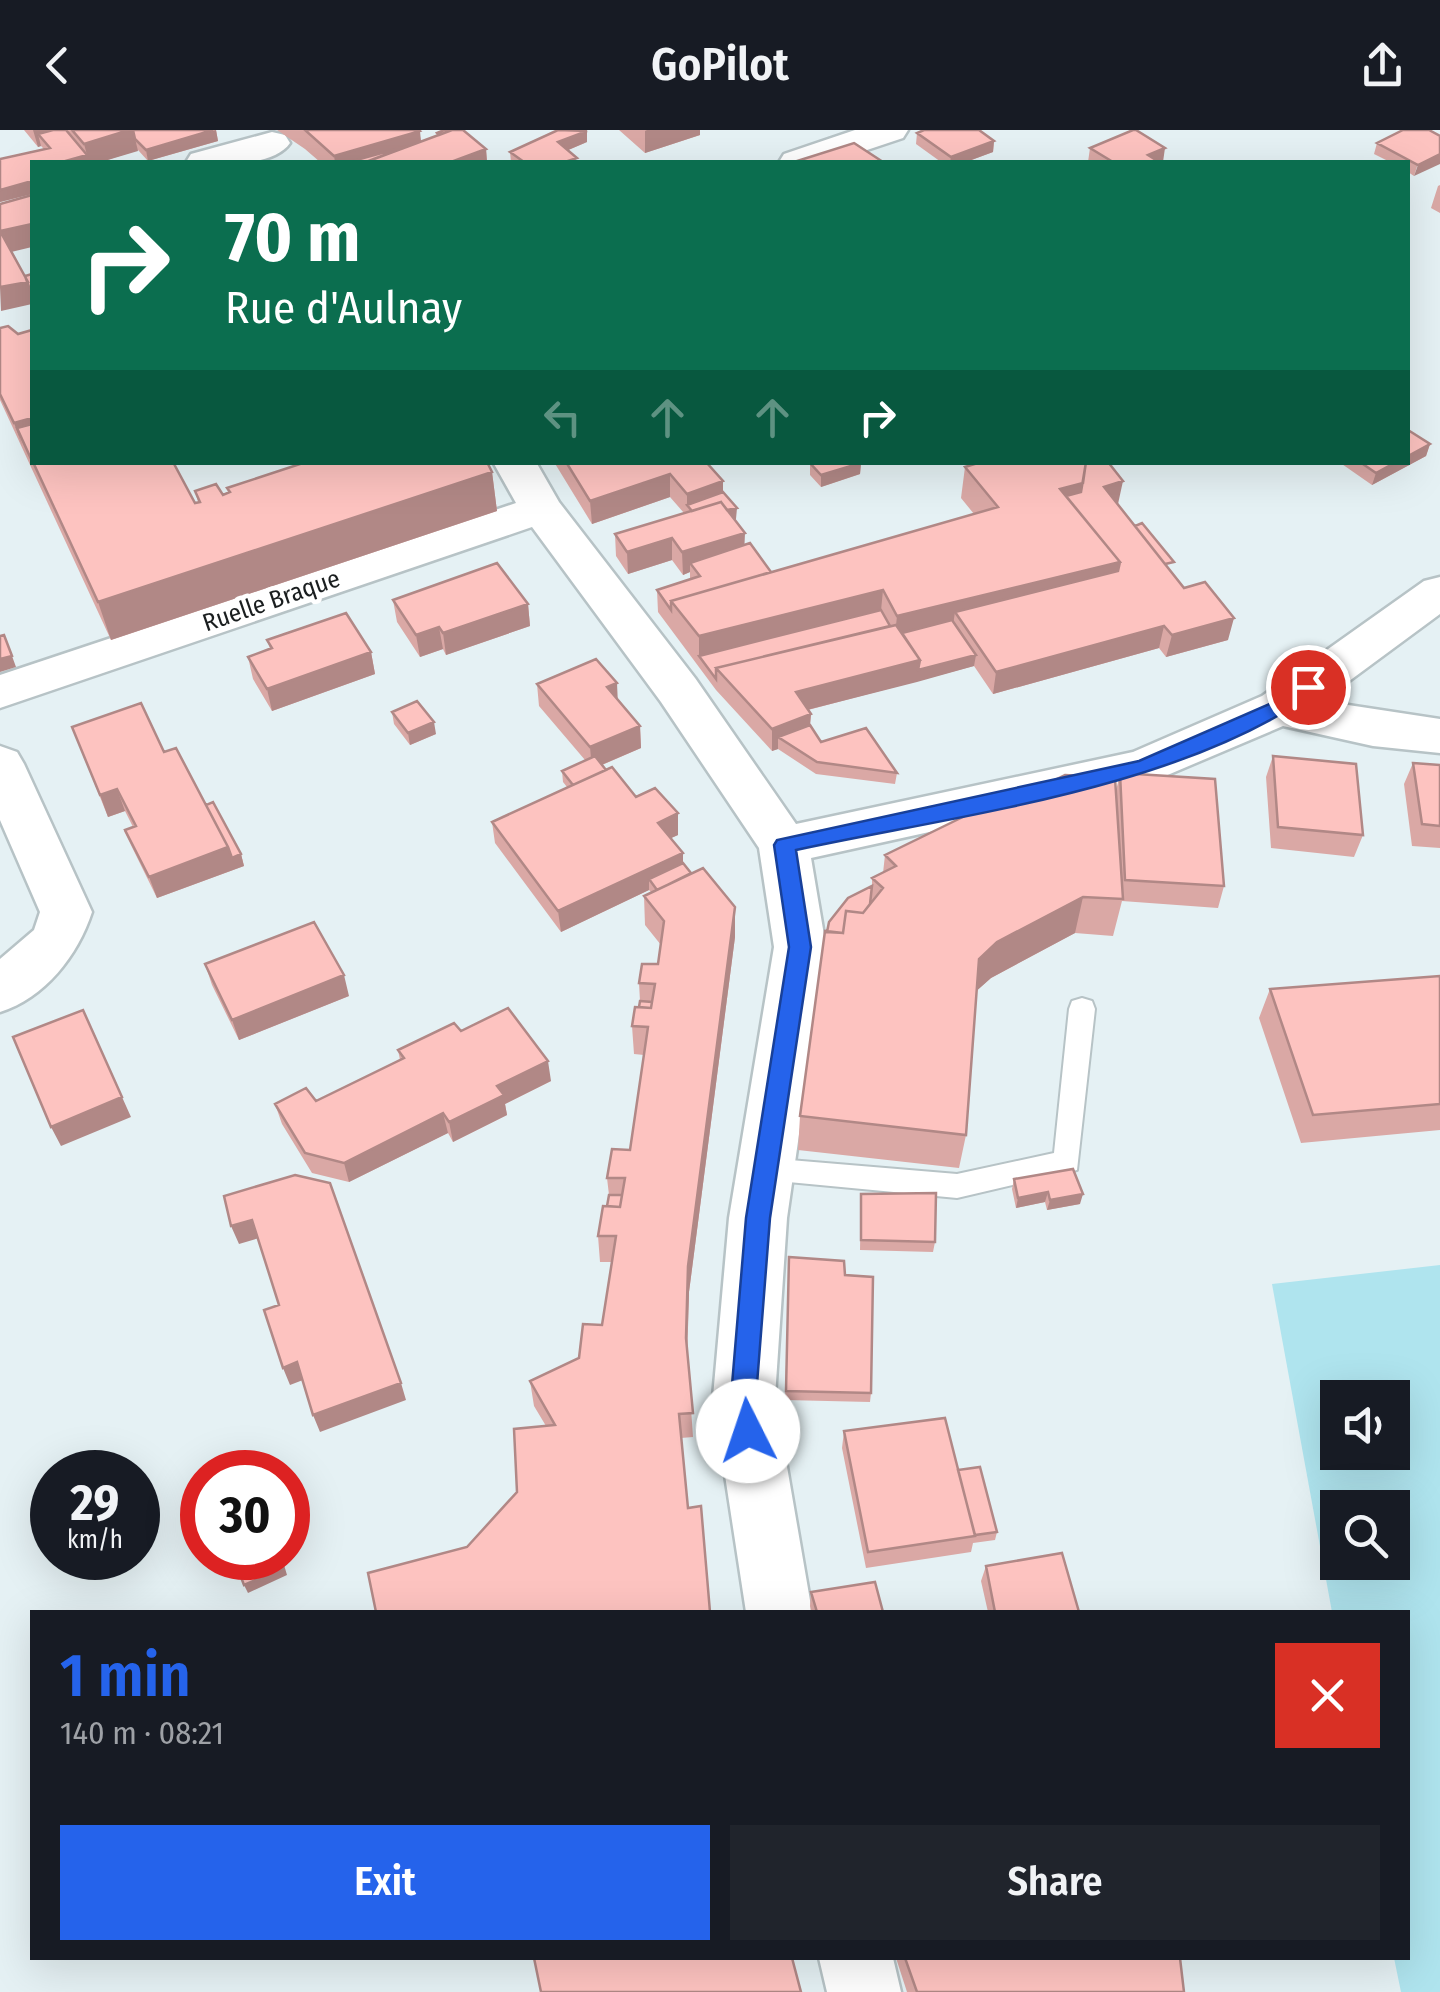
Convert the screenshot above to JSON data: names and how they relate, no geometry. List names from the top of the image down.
{
  "streets": {
    "street": ["Ruelle Braque"]
  },
  "page": {
    "header": "GoPilot",
    "turn": ["70 m", "Rue d'Aulnay"],
    "speed": "29 km/h",
    "limit": "30",
    "heading": ["1 min", "140 m · 08:21"],
    "buttons": ["Exit", "Share"]
  }
}
